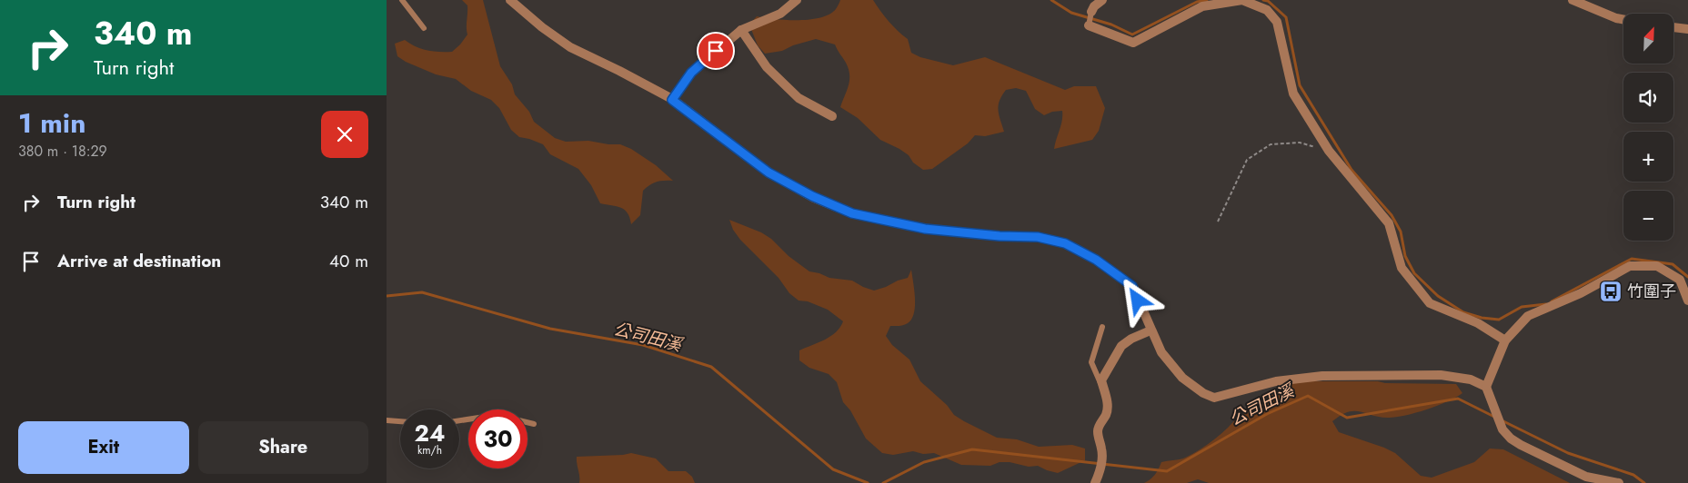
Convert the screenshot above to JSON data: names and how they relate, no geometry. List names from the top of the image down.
{
  "water": ["公司田溪"],
  "places": {
    "bus stop": ["竹圍子"]
  },
  "north": "top right",
  "page": {
    "turn": ["340 m", "Turn right"],
    "map_buttons": ["+", "−"],
    "heading": ["1 min", "380 m · 18:29"],
    "list": [
      {
        "name": "Turn right",
        "value": "340 m"
      },
      {
        "name": "Arrive at destination",
        "value": "40 m"
      }
    ],
    "speed": "24 km/h",
    "limit": "30",
    "buttons": ["Exit", "Share"]
  }
}
